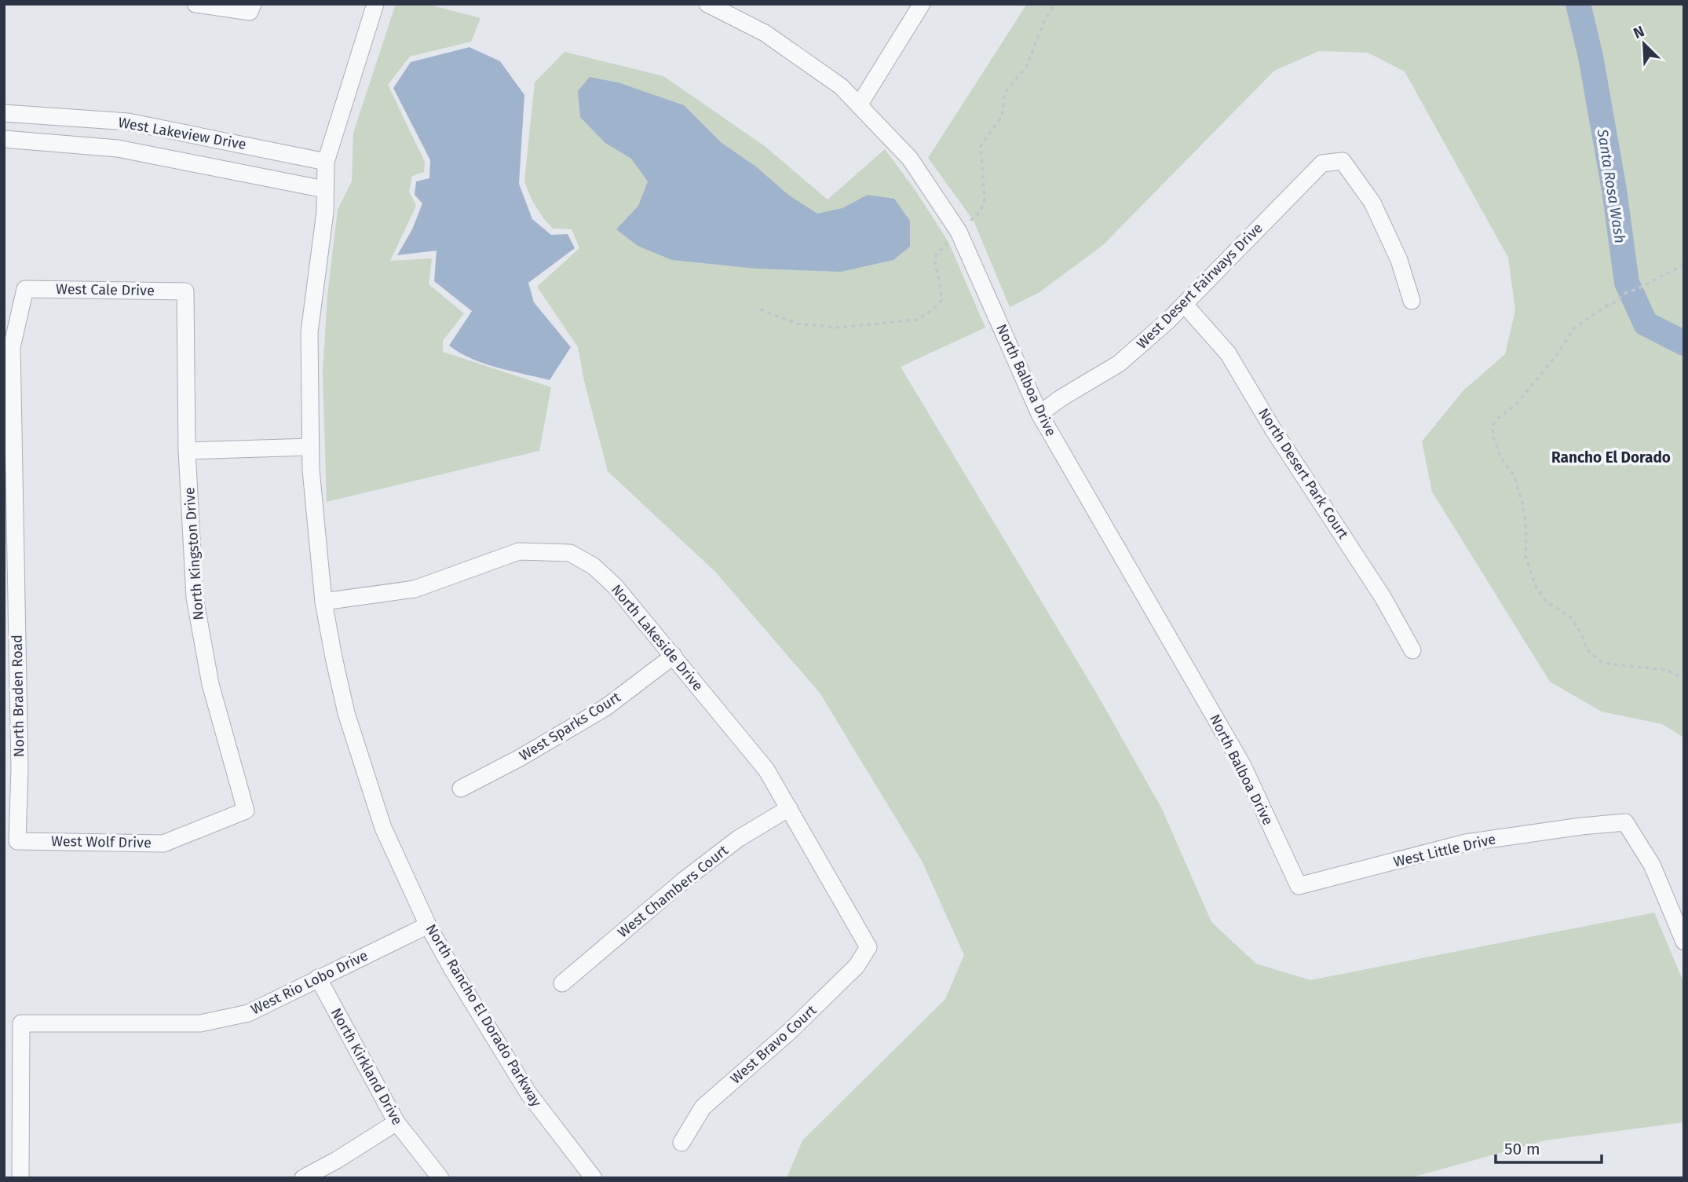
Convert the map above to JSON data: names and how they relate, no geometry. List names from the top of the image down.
{
  "streets": {
    "street": [
      "West Lakeview Drive",
      "West Desert Fairways Drive",
      "West Cale Drive",
      "North Balboa Drive",
      "North Desert Park Court",
      "North Kingston Drive",
      "North Lakeside Drive",
      "North Braden Road",
      "West Sparks Court",
      "West Wolf Drive",
      "West Little Drive",
      "West Chambers Court",
      "West Rio Lobo Drive",
      "North Rancho El Dorado Parkway",
      "West Bravo Court",
      "North Kirkland Drive"
    ]
  },
  "crossings": [
    ["West Lakeview Drive", "North Rancho El Dorado Parkway"],
    ["West Desert Fairways Drive", "North Balboa Drive"],
    ["West Desert Fairways Drive", "North Desert Park Court"],
    ["West Cale Drive", "North Kingston Drive"],
    ["West Cale Drive", "North Braden Road"],
    ["North Balboa Drive", "West Little Drive"],
    ["North Kingston Drive", "West Wolf Drive"],
    ["North Lakeside Drive", "West Sparks Court"],
    ["North Lakeside Drive", "West Chambers Court"],
    ["North Lakeside Drive", "North Rancho El Dorado Parkway"],
    ["North Lakeside Drive", "West Bravo Court"],
    ["North Braden Road", "West Wolf Drive"],
    ["West Rio Lobo Drive", "North Rancho El Dorado Parkway"],
    ["West Rio Lobo Drive", "North Kirkland Drive"]
  ],
  "districts": ["Rancho El Dorado"],
  "water": ["Santa Rosa Wash"],
  "scale_bar": "50 m",
  "north": "top left"
}
